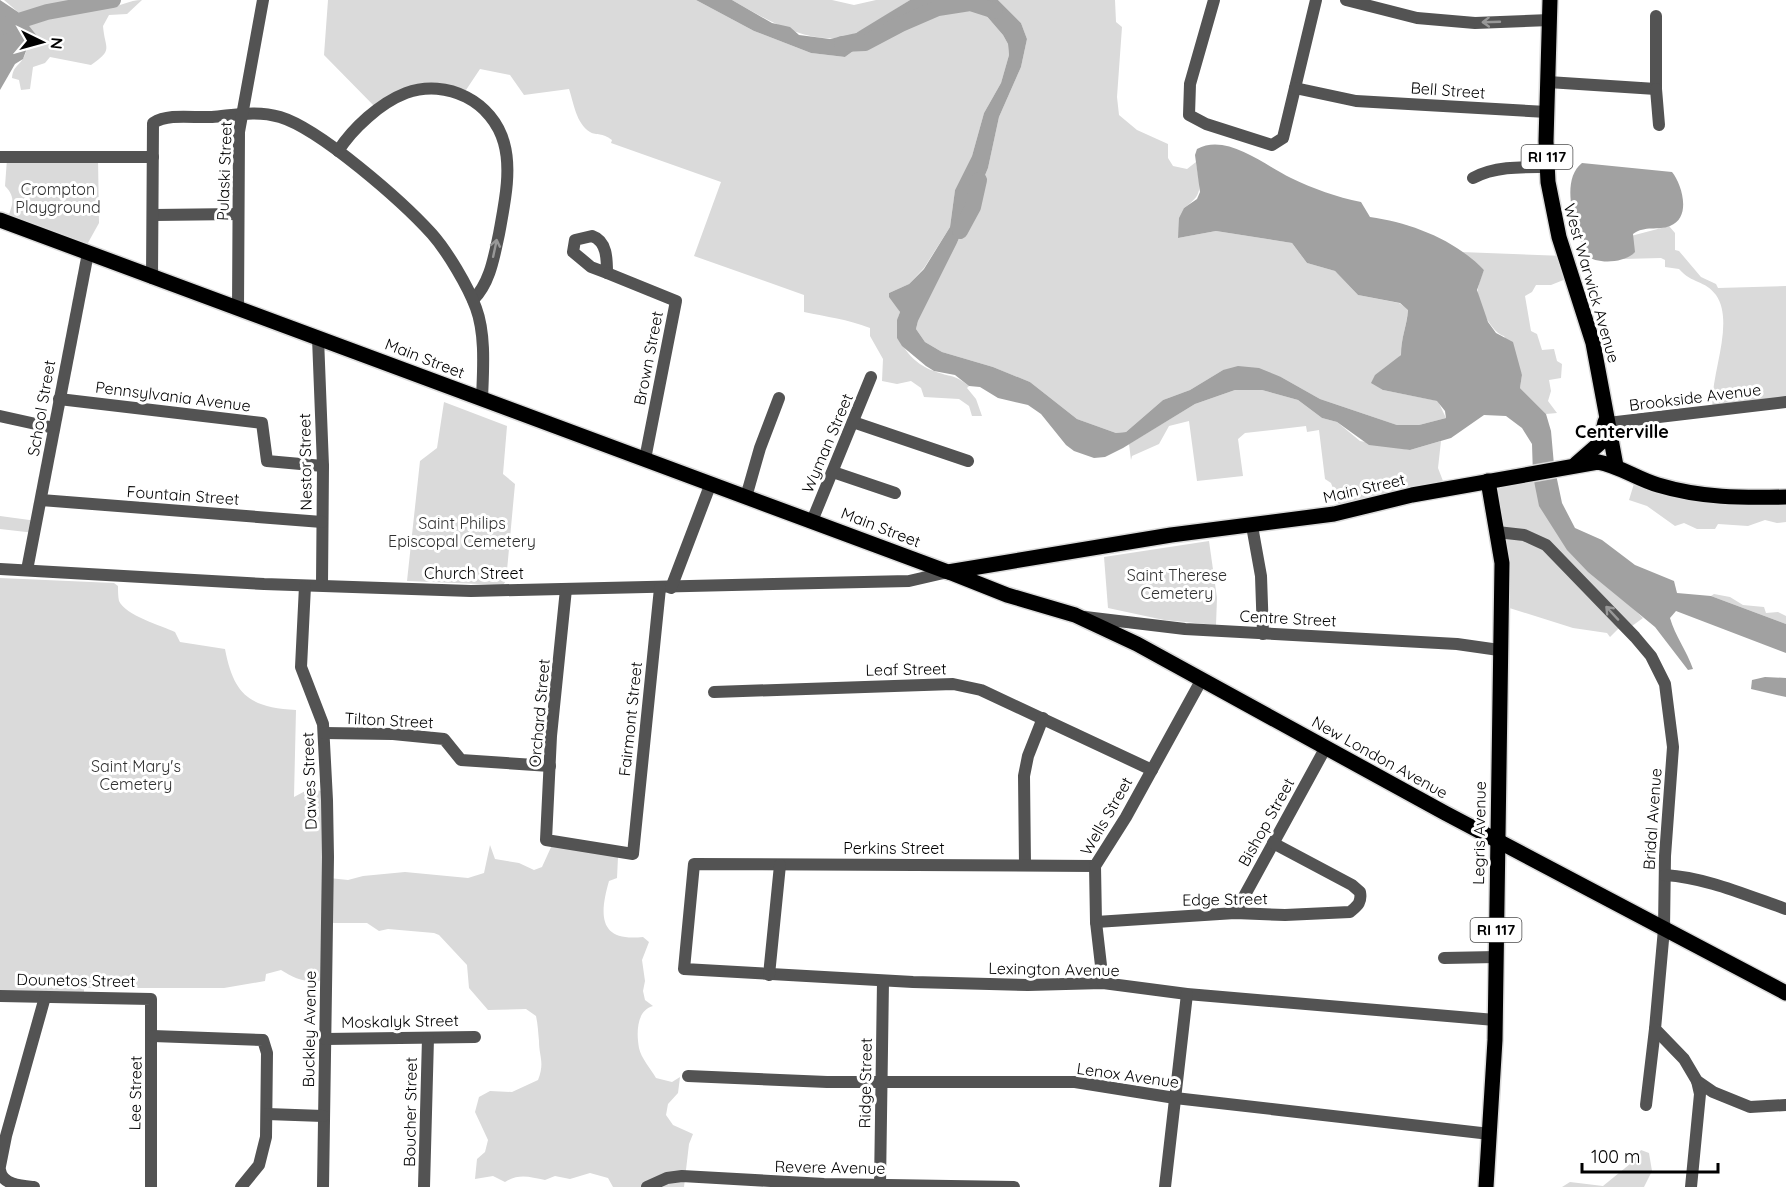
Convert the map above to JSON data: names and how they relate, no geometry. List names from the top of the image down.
{
  "streets": {
    "main road": [
      "RI 117",
      "West Warwick Avenue",
      "Main Street",
      "New London Avenue",
      "Legris Avenue"
    ],
    "street": [
      "Bell Street",
      "Pulaski Street",
      "Brown Street",
      "Pennsylvania Avenue",
      "Brookside Avenue",
      "School Street",
      "Wyman Street",
      "Nestor Street",
      "Fountain Street",
      "Church Street",
      "Centre Street",
      "Leaf Street",
      "Orchard Street",
      "Fairmont Street",
      "Tilton Street",
      "Dawes Street",
      "Wells Street",
      "Bridal Avenue",
      "Bishop Street",
      "Perkins Street",
      "Edge Street",
      "Lexington Avenue",
      "Dounetos Street",
      "Moskalyk Street",
      "Buckley Avenue",
      "Lenox Avenue",
      "Ridge Street",
      "Lee Street",
      "Boucher Street",
      "Revere Avenue"
    ]
  },
  "crossings": [
    ["Bell Street", "West Warwick Avenue"],
    ["Pulaski Street", "Main Street"],
    ["West Warwick Avenue", "Main Street"],
    ["West Warwick Avenue", "Brookside Avenue"],
    ["Main Street", "Brown Street"],
    ["Main Street", "School Street"],
    ["Main Street", "Wyman Street"],
    ["Main Street", "Nestor Street"],
    ["Main Street", "Church Street"],
    ["Main Street", "Fairmont Street"],
    ["Main Street", "New London Avenue"],
    ["Main Street", "Legris Avenue"],
    ["Pennsylvania Avenue", "School Street"],
    ["Pennsylvania Avenue", "Nestor Street"],
    ["School Street", "Fountain Street"],
    ["School Street", "Church Street"],
    ["Nestor Street", "Fountain Street"],
    ["Nestor Street", "Church Street"],
    ["Church Street", "Orchard Street"],
    ["Church Street", "Fairmont Street"],
    ["Church Street", "New London Avenue"],
    ["Church Street", "Dawes Street"],
    ["Centre Street", "New London Avenue"],
    ["Centre Street", "Legris Avenue"],
    ["Leaf Street", "Wells Street"],
    ["Orchard Street", "Fairmont Street"],
    ["Orchard Street", "Tilton Street"],
    ["Tilton Street", "Dawes Street"],
    ["New London Avenue", "Wells Street"],
    ["New London Avenue", "Bridal Avenue"],
    ["New London Avenue", "Bishop Street"],
    ["New London Avenue", "Legris Avenue"],
    ["Dawes Street", "Buckley Avenue"],
    ["Wells Street", "Perkins Street"],
    ["Wells Street", "Edge Street"],
    ["Wells Street", "Lexington Avenue"],
    ["Bridal Avenue", "Legris Avenue"],
    ["Bishop Street", "Edge Street"],
    ["Legris Avenue", "Lexington Avenue"],
    ["Legris Avenue", "Lenox Avenue"],
    ["Perkins Street", "Lexington Avenue"],
    ["Lexington Avenue", "Ridge Street"],
    ["Dounetos Street", "Lee Street"],
    ["Moskalyk Street", "Buckley Avenue"],
    ["Moskalyk Street", "Boucher Street"],
    ["Lenox Avenue", "Ridge Street"],
    ["Ridge Street", "Revere Avenue"]
  ],
  "one_way": ["Bridal Avenue"],
  "districts": ["Centerville"],
  "parks": [
    "Crompton Playground",
    "Saint Philips Episcopal Cemetery",
    "Saint Therese Cemetery",
    "Saint Mary's Cemetery"
  ],
  "scale_bar": "100 m",
  "north": "right"
}
